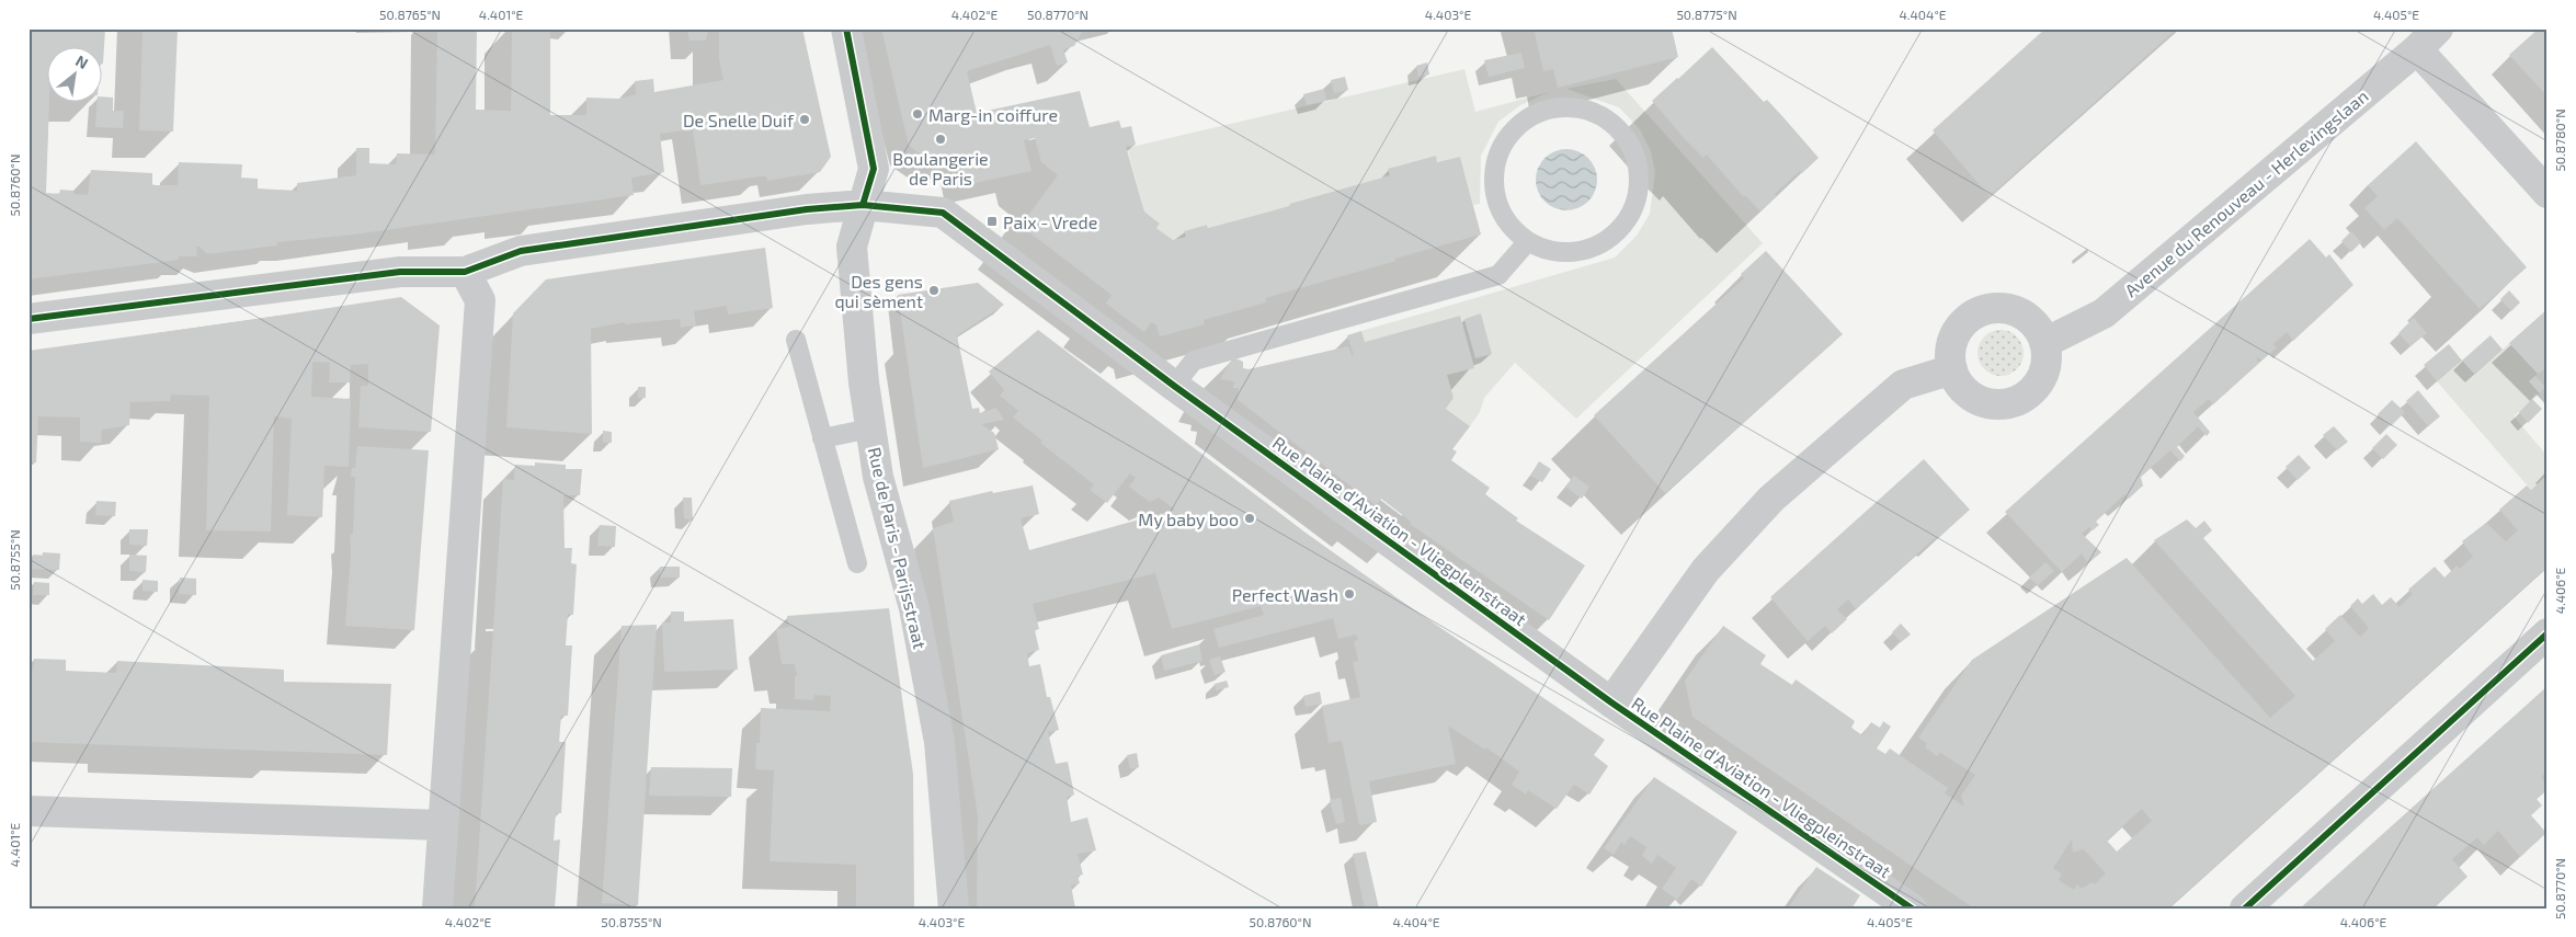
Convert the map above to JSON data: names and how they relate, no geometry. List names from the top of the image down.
{
  "streets": {
    "street": ["Avenue du Renouveau - Herlevingslaan", "Rue Plaine d'Aviation - Vliegpleinstraat", "Rue de Paris - Parijsstraat"]
  },
  "crossings": [
    ["Rue Plaine d'Aviation - Vliegpleinstraat", "Rue de Paris - Parijsstraat"]
  ],
  "places": {
    "other": [
      "Marg-in coiffure",
      "De Snelle Duif",
      "Boulangerie de Paris",
      "Des gens qui sèment",
      "My baby boo",
      "Perfect Wash"
    ],
    "transit": ["Paix - Vrede"]
  },
  "north": "top right",
  "coordinates": [
    "50.8765°N",
    "4.401°E",
    "4.402°E",
    "50.8770°N",
    "4.403°E",
    "50.8775°N",
    "4.404°E",
    "4.405°E",
    "50.8780°N",
    "50.8760°N",
    "50.8755°N",
    "4.406°E"
  ]
}
